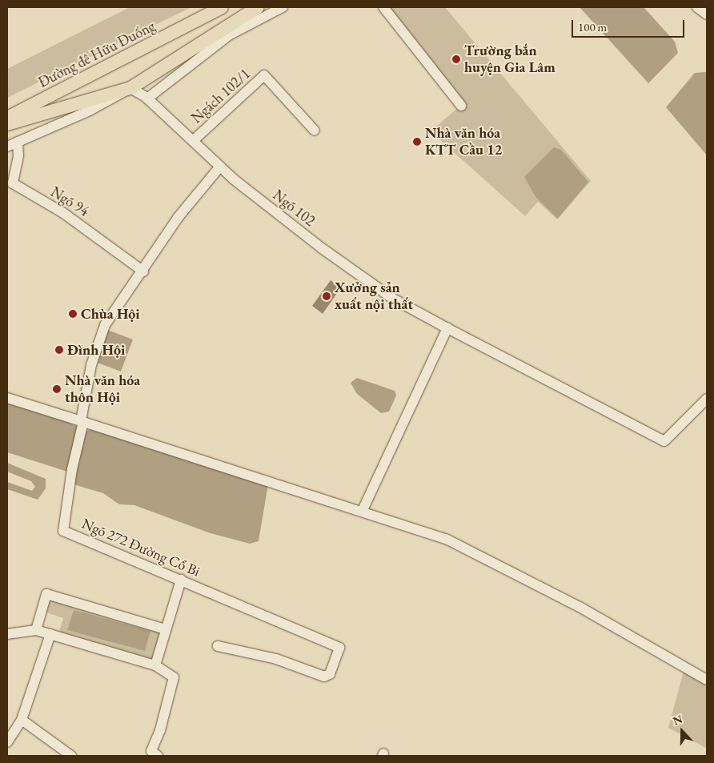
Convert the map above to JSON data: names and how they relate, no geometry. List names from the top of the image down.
{
  "streets": {
    "main road": ["Đường đê Hữu Đuống"],
    "street": [
      "Ngách 102/1",
      "Ngõ 94",
      "Ngõ 102",
      "Ngõ 272 Đường Cổ Bi"
    ]
  },
  "crossings": [
    ["Ngách 102/1", "Ngõ 102"]
  ],
  "places": [
    "Trường bắn huyện Gia Lâm",
    "Nhà văn hóa KTT Cầu 12",
    "Xưởng sản xuất nội thất",
    "Chùa Hội",
    "Đình Hội",
    "Nhà văn hóa thôn Hội"
  ],
  "scale_bar": "100 m",
  "north": "top"
}
